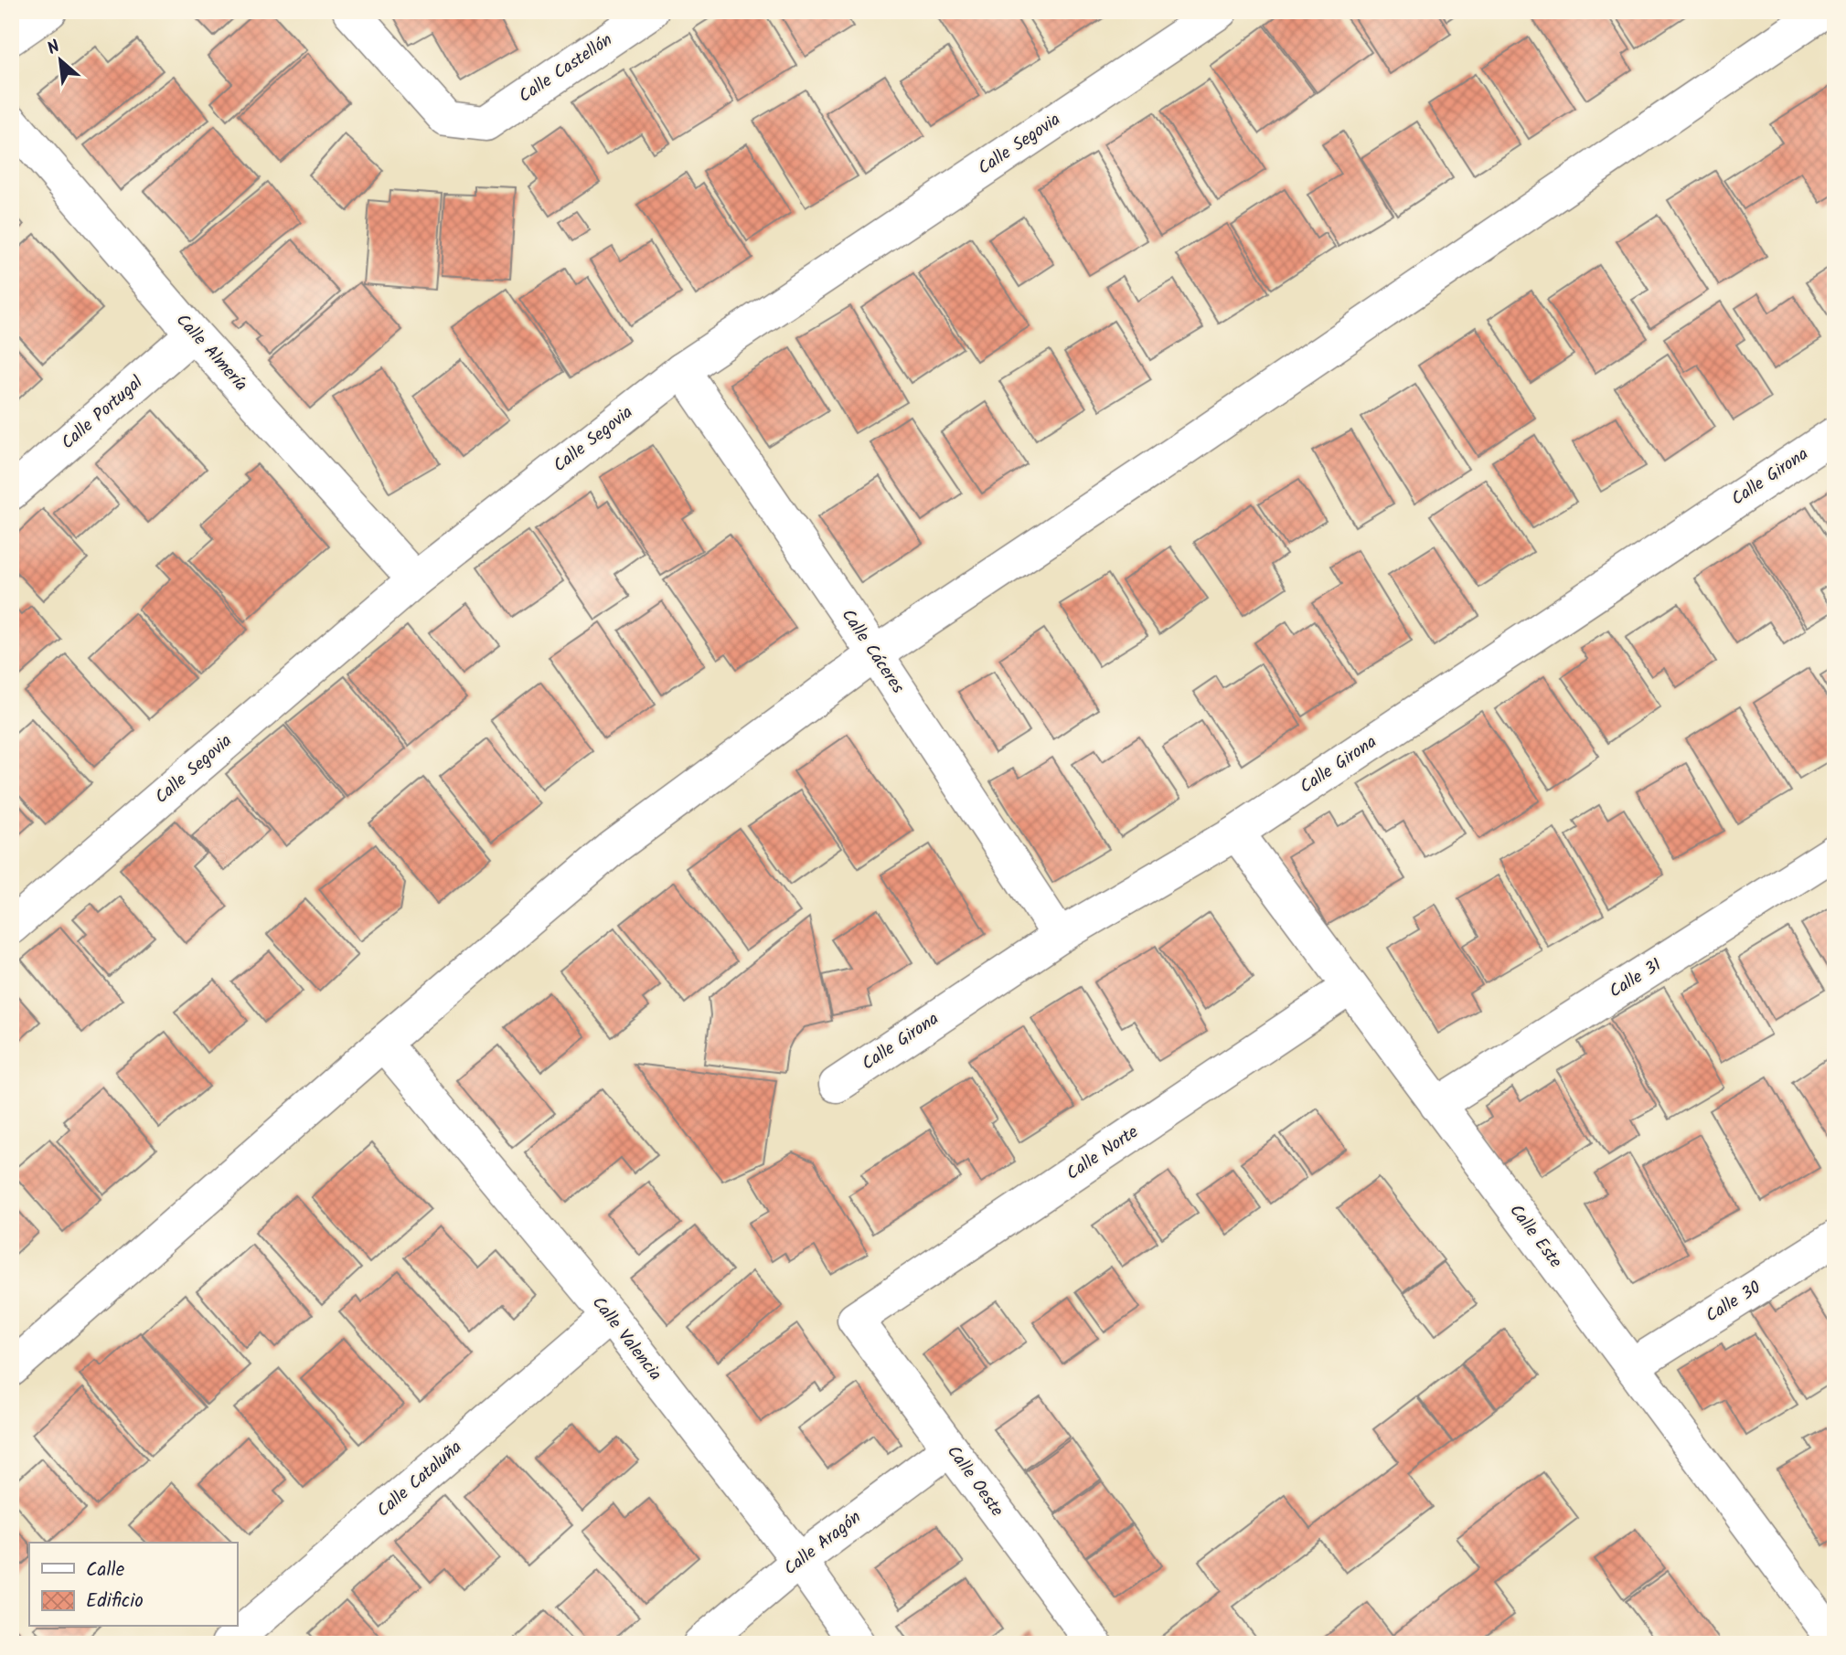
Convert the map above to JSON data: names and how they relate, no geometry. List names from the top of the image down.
{
  "streets": {
    "street": [
      "Calle Castellón",
      "Calle Segovia",
      "Calle Almería",
      "Calle Portugal",
      "Calle Girona",
      "Calle Cáceres",
      "Calle 31",
      "Calle Norte",
      "Calle Este",
      "Calle 30",
      "Calle Valencia",
      "Calle Cataluña",
      "Calle Oeste",
      "Calle Aragón"
    ]
  },
  "crossings": [
    ["Calle Segovia", "Calle Almería"],
    ["Calle Segovia", "Calle Cáceres"],
    ["Calle Almería", "Calle Portugal"],
    ["Calle Girona", "Calle Cáceres"],
    ["Calle Girona", "Calle Este"],
    ["Calle 31", "Calle Este"],
    ["Calle Norte", "Calle Este"],
    ["Calle Norte", "Calle Oeste"],
    ["Calle Este", "Calle 30"],
    ["Calle Valencia", "Calle Cataluña"],
    ["Calle Valencia", "Calle Aragón"],
    ["Calle Oeste", "Calle Aragón"]
  ],
  "legend": ["Calle", "Edificio"],
  "north": "top left"
}
